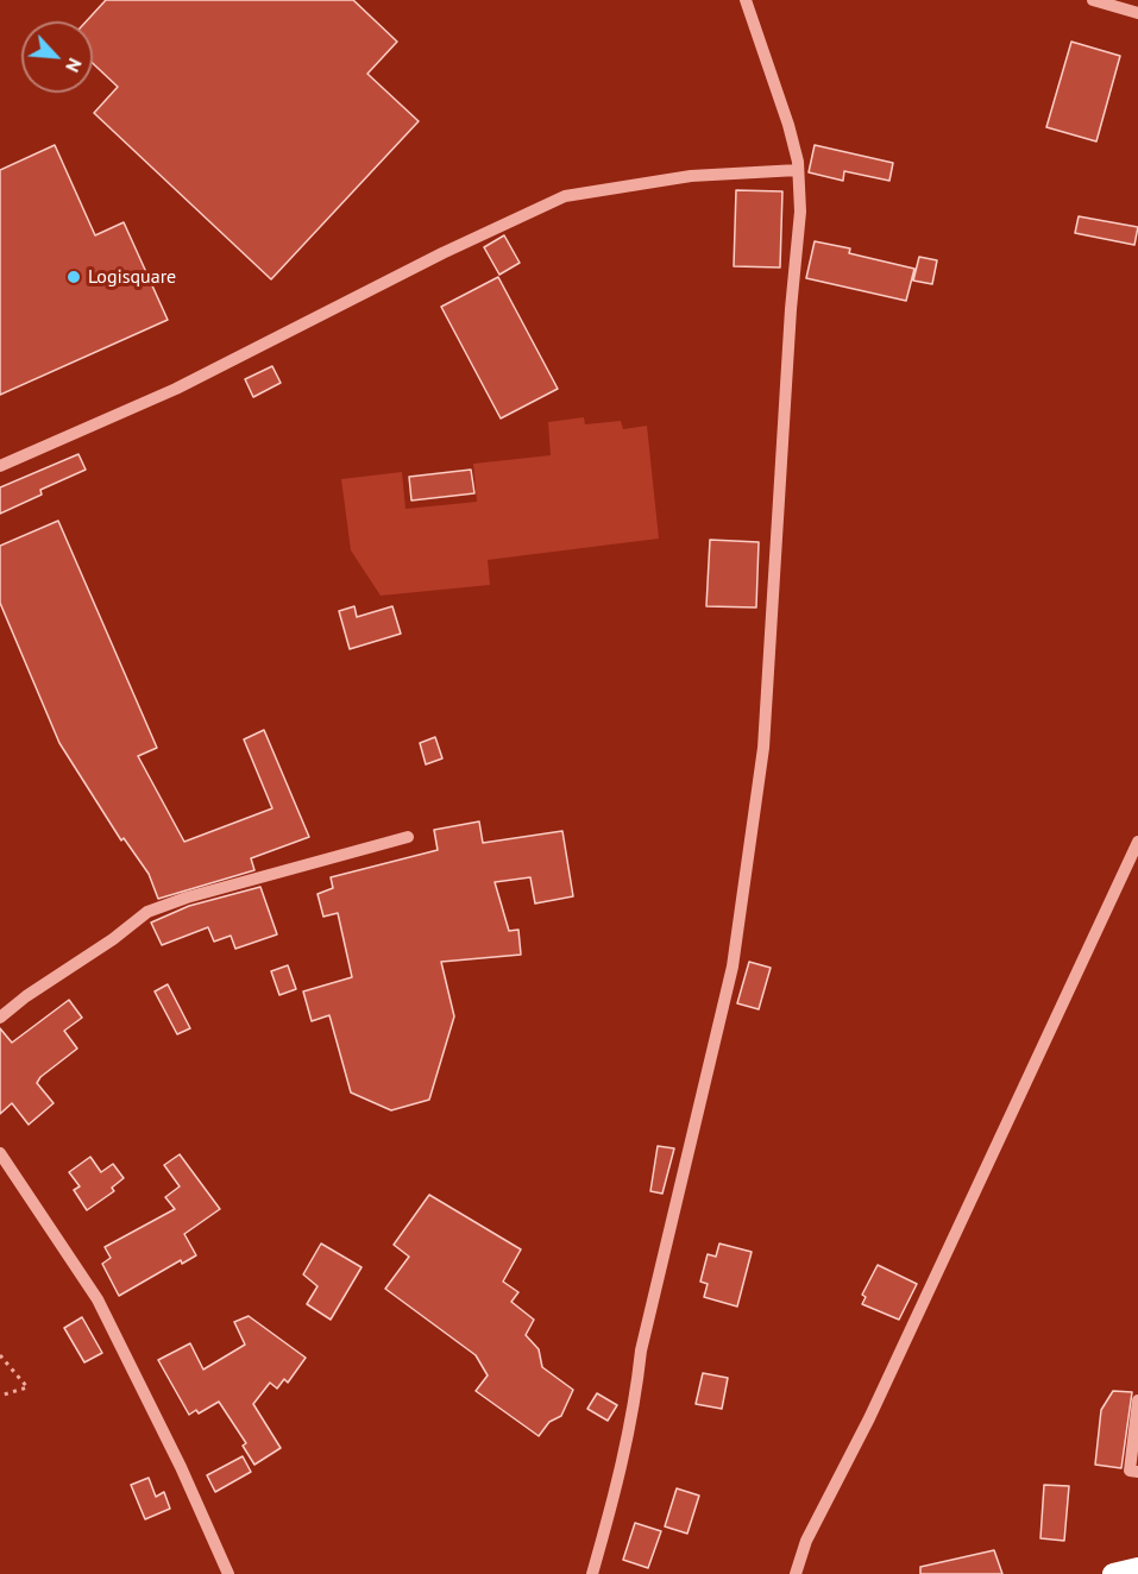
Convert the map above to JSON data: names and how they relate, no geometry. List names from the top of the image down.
{
  "places": ["Logisquare"],
  "north": "bottom right"
}
